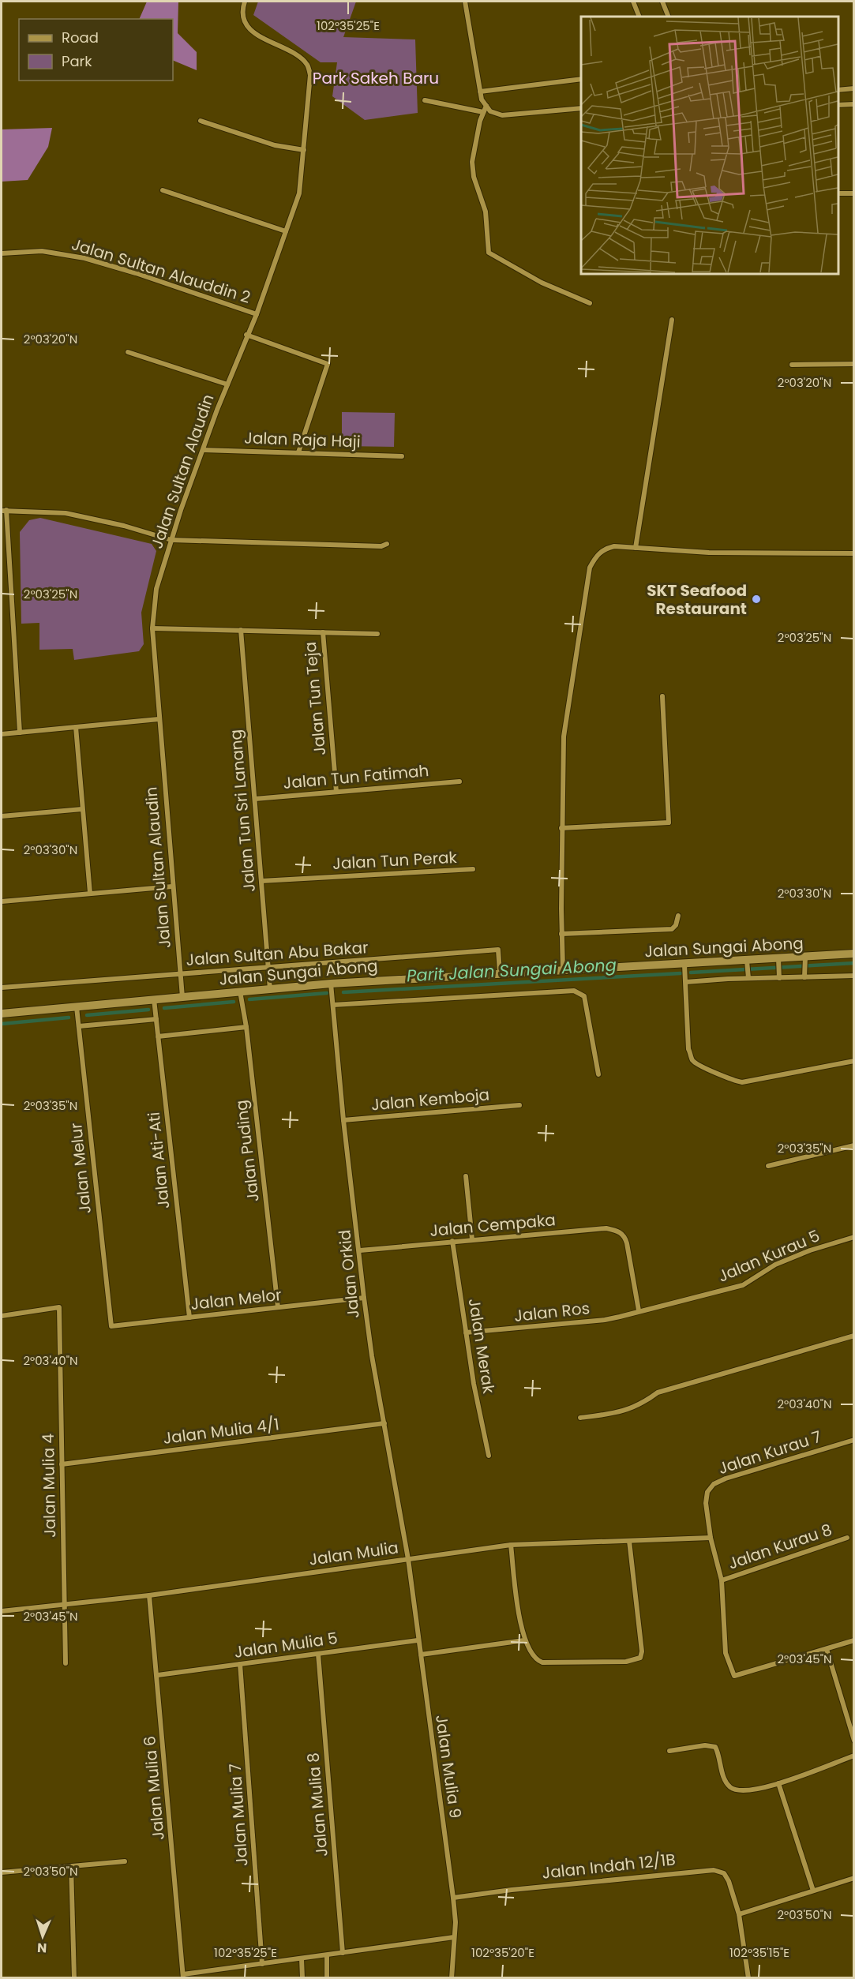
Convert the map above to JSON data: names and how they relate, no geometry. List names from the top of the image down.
{
  "streets": {
    "street": [
      "Jalan Sultan Alauddin 2",
      "Jalan Raja Haji",
      "Jalan Sultan Alaudin",
      "Jalan Tun Teja",
      "Jalan Tun Fatimah",
      "Jalan Tun Sri Lanang",
      "Jalan Tun Perak",
      "Jalan Sungai Abong",
      "Jalan Sultan Abu Bakar",
      "Jalan Kemboja",
      "Jalan Puding",
      "Jalan Ati-Ati",
      "Jalan Melur",
      "Jalan Cempaka",
      "Jalan Kurau 5",
      "Jalan Orkid",
      "Jalan Melor",
      "Jalan Ros",
      "Jalan Merak",
      "Jalan Mulia 4/1",
      "Jalan Kurau 7",
      "Jalan Mulia 4",
      "Jalan Kurau 8",
      "Jalan Mulia",
      "Jalan Mulia 5",
      "Jalan Mulia 9",
      "Jalan Mulia 6",
      "Jalan Mulia 8",
      "Jalan Mulia 7",
      "Jalan Indah 12/1B"
    ]
  },
  "crossings": [
    ["Jalan Sultan Alauddin 2", "Jalan Sultan Alaudin"],
    ["Jalan Raja Haji", "Jalan Sultan Alaudin"],
    ["Jalan Sultan Alaudin", "Jalan Sungai Abong"],
    ["Jalan Sultan Alaudin", "Jalan Sultan Abu Bakar"],
    ["Jalan Tun Teja", "Jalan Tun Fatimah"],
    ["Jalan Tun Fatimah", "Jalan Tun Sri Lanang"],
    ["Jalan Tun Sri Lanang", "Jalan Tun Perak"],
    ["Jalan Tun Sri Lanang", "Jalan Sungai Abong"],
    ["Jalan Tun Sri Lanang", "Jalan Sultan Abu Bakar"],
    ["Jalan Sungai Abong", "Jalan Sultan Abu Bakar"],
    ["Jalan Sungai Abong", "Jalan Puding"],
    ["Jalan Sungai Abong", "Jalan Ati-Ati"],
    ["Jalan Sungai Abong", "Jalan Melur"],
    ["Jalan Sungai Abong", "Jalan Orkid"],
    ["Jalan Kemboja", "Jalan Orkid"],
    ["Jalan Puding", "Jalan Melor"],
    ["Jalan Ati-Ati", "Jalan Melor"],
    ["Jalan Melur", "Jalan Melor"],
    ["Jalan Cempaka", "Jalan Kurau 5"],
    ["Jalan Cempaka", "Jalan Orkid"],
    ["Jalan Cempaka", "Jalan Ros"],
    ["Jalan Cempaka", "Jalan Merak"],
    ["Jalan Kurau 5", "Jalan Ros"],
    ["Jalan Orkid", "Jalan Melor"],
    ["Jalan Orkid", "Jalan Mulia 4/1"],
    ["Jalan Orkid", "Jalan Mulia"],
    ["Jalan Orkid", "Jalan Mulia 9"],
    ["Jalan Ros", "Jalan Merak"],
    ["Jalan Mulia 4/1", "Jalan Mulia 4"],
    ["Jalan Kurau 7", "Jalan Mulia"],
    ["Jalan Mulia 4", "Jalan Mulia"],
    ["Jalan Mulia", "Jalan Mulia 9"],
    ["Jalan Mulia", "Jalan Mulia 6"],
    ["Jalan Mulia 5", "Jalan Mulia 9"],
    ["Jalan Mulia 5", "Jalan Mulia 6"],
    ["Jalan Mulia 5", "Jalan Mulia 8"],
    ["Jalan Mulia 5", "Jalan Mulia 7"],
    ["Jalan Mulia 9", "Jalan Indah 12/1B"]
  ],
  "water": ["Parit Jalan Sungai Abong"],
  "parks": ["Park Sakeh Baru"],
  "places": ["SKT Seafood Restaurant"],
  "legend": ["Road", "Park"],
  "north": "bottom",
  "coordinates": [
    "102°35'25\"E",
    "2°03'20\"N",
    "2°03'25\"N",
    "2°03'30\"N",
    "2°03'35\"N",
    "2°03'40\"N",
    "2°03'45\"N",
    "2°03'50\"N",
    "102°35'20\"E",
    "102°35'15\"E"
  ]
}
